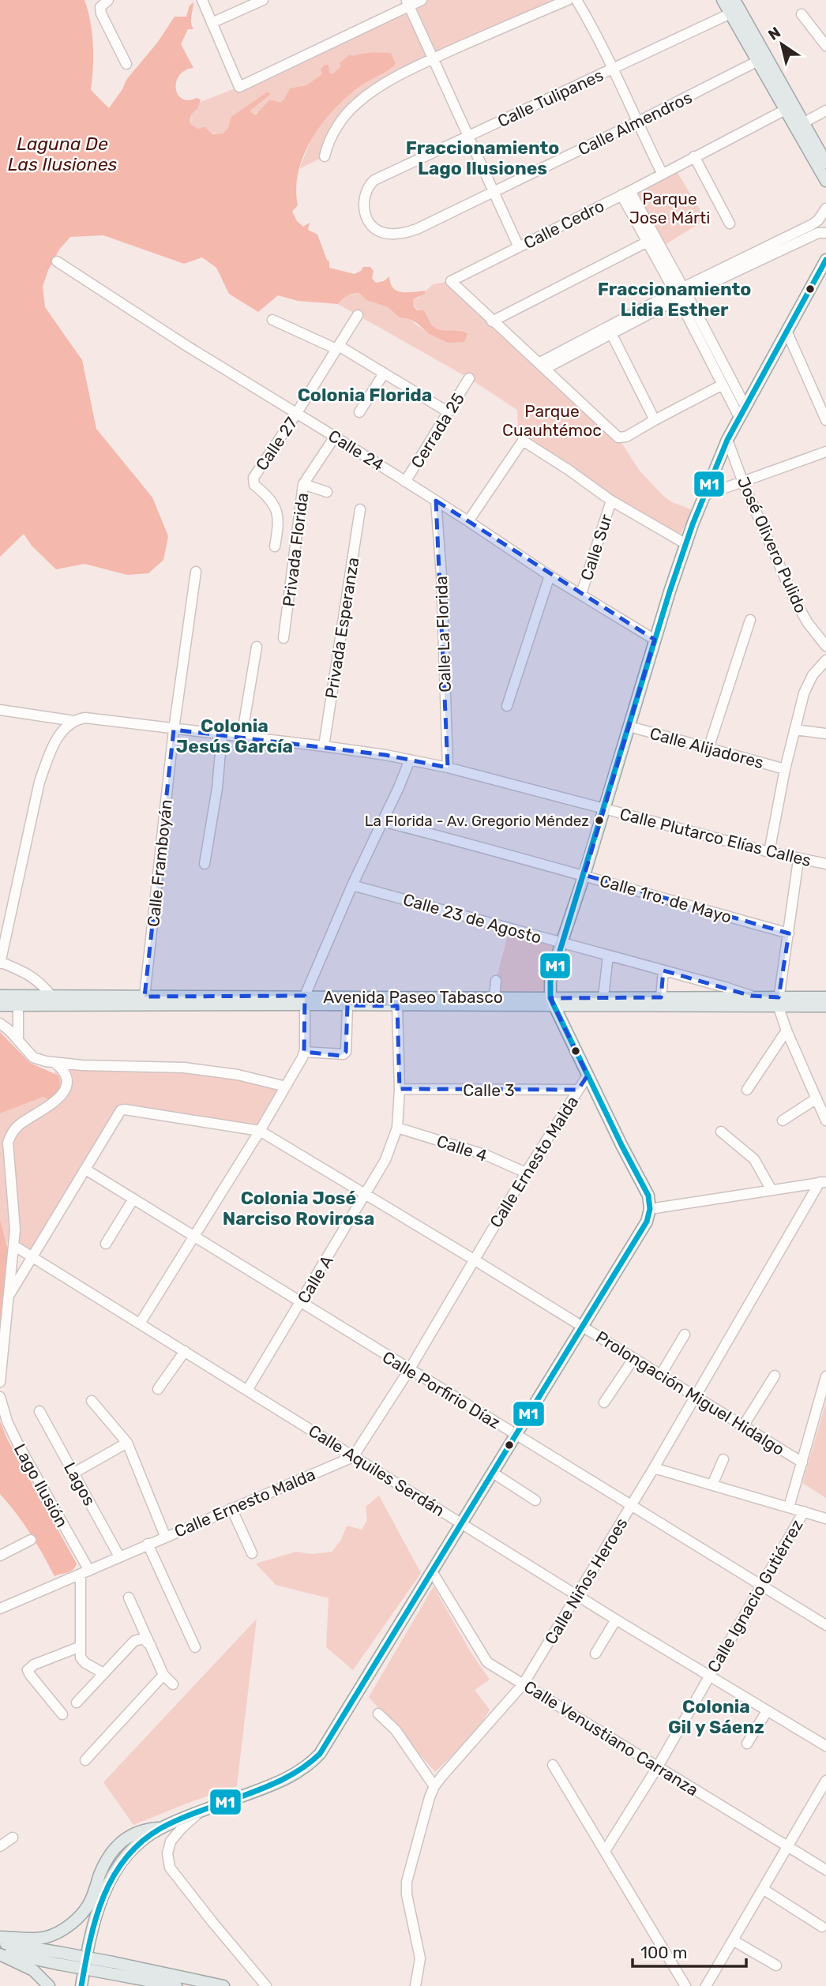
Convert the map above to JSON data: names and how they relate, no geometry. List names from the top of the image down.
{
  "streets": {
    "main road": ["Avenida Paseo Tabasco"],
    "street": [
      "Calle Tulipanes",
      "Calle Almendros",
      "Calle Cedro",
      "Cerrada 25",
      "Calle 27",
      "Calle 24",
      "José Olivero Pulido",
      "Calle Sur",
      "Privada Florida",
      "Privada Esperanza",
      "Calle La Florida",
      "Calle Alijadores",
      "Calle Plutarco Elías Calles",
      "Calle Framboyán",
      "Calle 1ro. de Mayo",
      "Calle 23 de Agosto",
      "Calle 3",
      "Calle 4",
      "Calle Ernesto Malda",
      "Calle A",
      "Calle Porfirio Díaz",
      "Prolongación Miguel Hidalgo",
      "Calle Aquiles Serdán",
      "Lagos",
      "Lago Ilusión",
      "Calle Niños Heroes",
      "Calle Ignacio Gutiérrez",
      "Calle Venustiano Carranza"
    ]
  },
  "crossings": [
    ["Calle Tulipanes", "Calle Almendros"],
    ["Cerrada 25", "Calle 24"],
    ["Calle 27", "Calle 24"],
    ["Calle 24", "Calle Sur"],
    ["Calle 24", "Privada Florida"],
    ["Calle 24", "Calle La Florida"],
    ["Privada Esperanza", "Calle Plutarco Elías Calles"],
    ["Calle La Florida", "Calle Plutarco Elías Calles"],
    ["Calle Plutarco Elías Calles", "Calle Framboyán"],
    ["Calle Framboyán", "Avenida Paseo Tabasco"],
    ["Calle 23 de Agosto", "Avenida Paseo Tabasco"],
    ["Avenida Paseo Tabasco", "Calle A"],
    ["Calle 3", "Calle Ernesto Malda"],
    ["Calle 3", "Calle A"],
    ["Calle 4", "Calle Ernesto Malda"],
    ["Calle 4", "Calle A"],
    ["Calle Ernesto Malda", "Calle Porfirio Díaz"],
    ["Calle Ernesto Malda", "Prolongación Miguel Hidalgo"],
    ["Calle Ernesto Malda", "Calle Aquiles Serdán"],
    ["Calle Ernesto Malda", "Lagos"],
    ["Calle Ernesto Malda", "Lago Ilusión"],
    ["Calle A", "Calle Porfirio Díaz"],
    ["Calle A", "Prolongación Miguel Hidalgo"],
    ["Calle A", "Calle Aquiles Serdán"],
    ["Calle Porfirio Díaz", "Prolongación Miguel Hidalgo"],
    ["Calle Porfirio Díaz", "Calle Niños Heroes"],
    ["Calle Porfirio Díaz", "Calle Ignacio Gutiérrez"],
    ["Prolongación Miguel Hidalgo", "Calle Aquiles Serdán"],
    ["Prolongación Miguel Hidalgo", "Calle Niños Heroes"],
    ["Calle Aquiles Serdán", "Calle Niños Heroes"],
    ["Calle Aquiles Serdán", "Calle Ignacio Gutiérrez"],
    ["Calle Niños Heroes", "Calle Venustiano Carranza"],
    ["Calle Ignacio Gutiérrez", "Calle Venustiano Carranza"]
  ],
  "districts": [
    "Fraccionamiento Lago Ilusiones",
    "Fraccionamiento Lidia Esther",
    "Colonia Florida",
    "Colonia Jesús García",
    "Colonia José Narciso Rovirosa",
    "Colonia Gil y Sáenz"
  ],
  "water": ["Laguna De Las Ilusiones"],
  "parks": ["Parque Jose Márti", "Parque Cuauhtémoc"],
  "places": ["La Florida - Av. Gregorio Méndez"],
  "lines": ["transit line M1"],
  "scale_bar": "100 m",
  "north": "top left"
}
